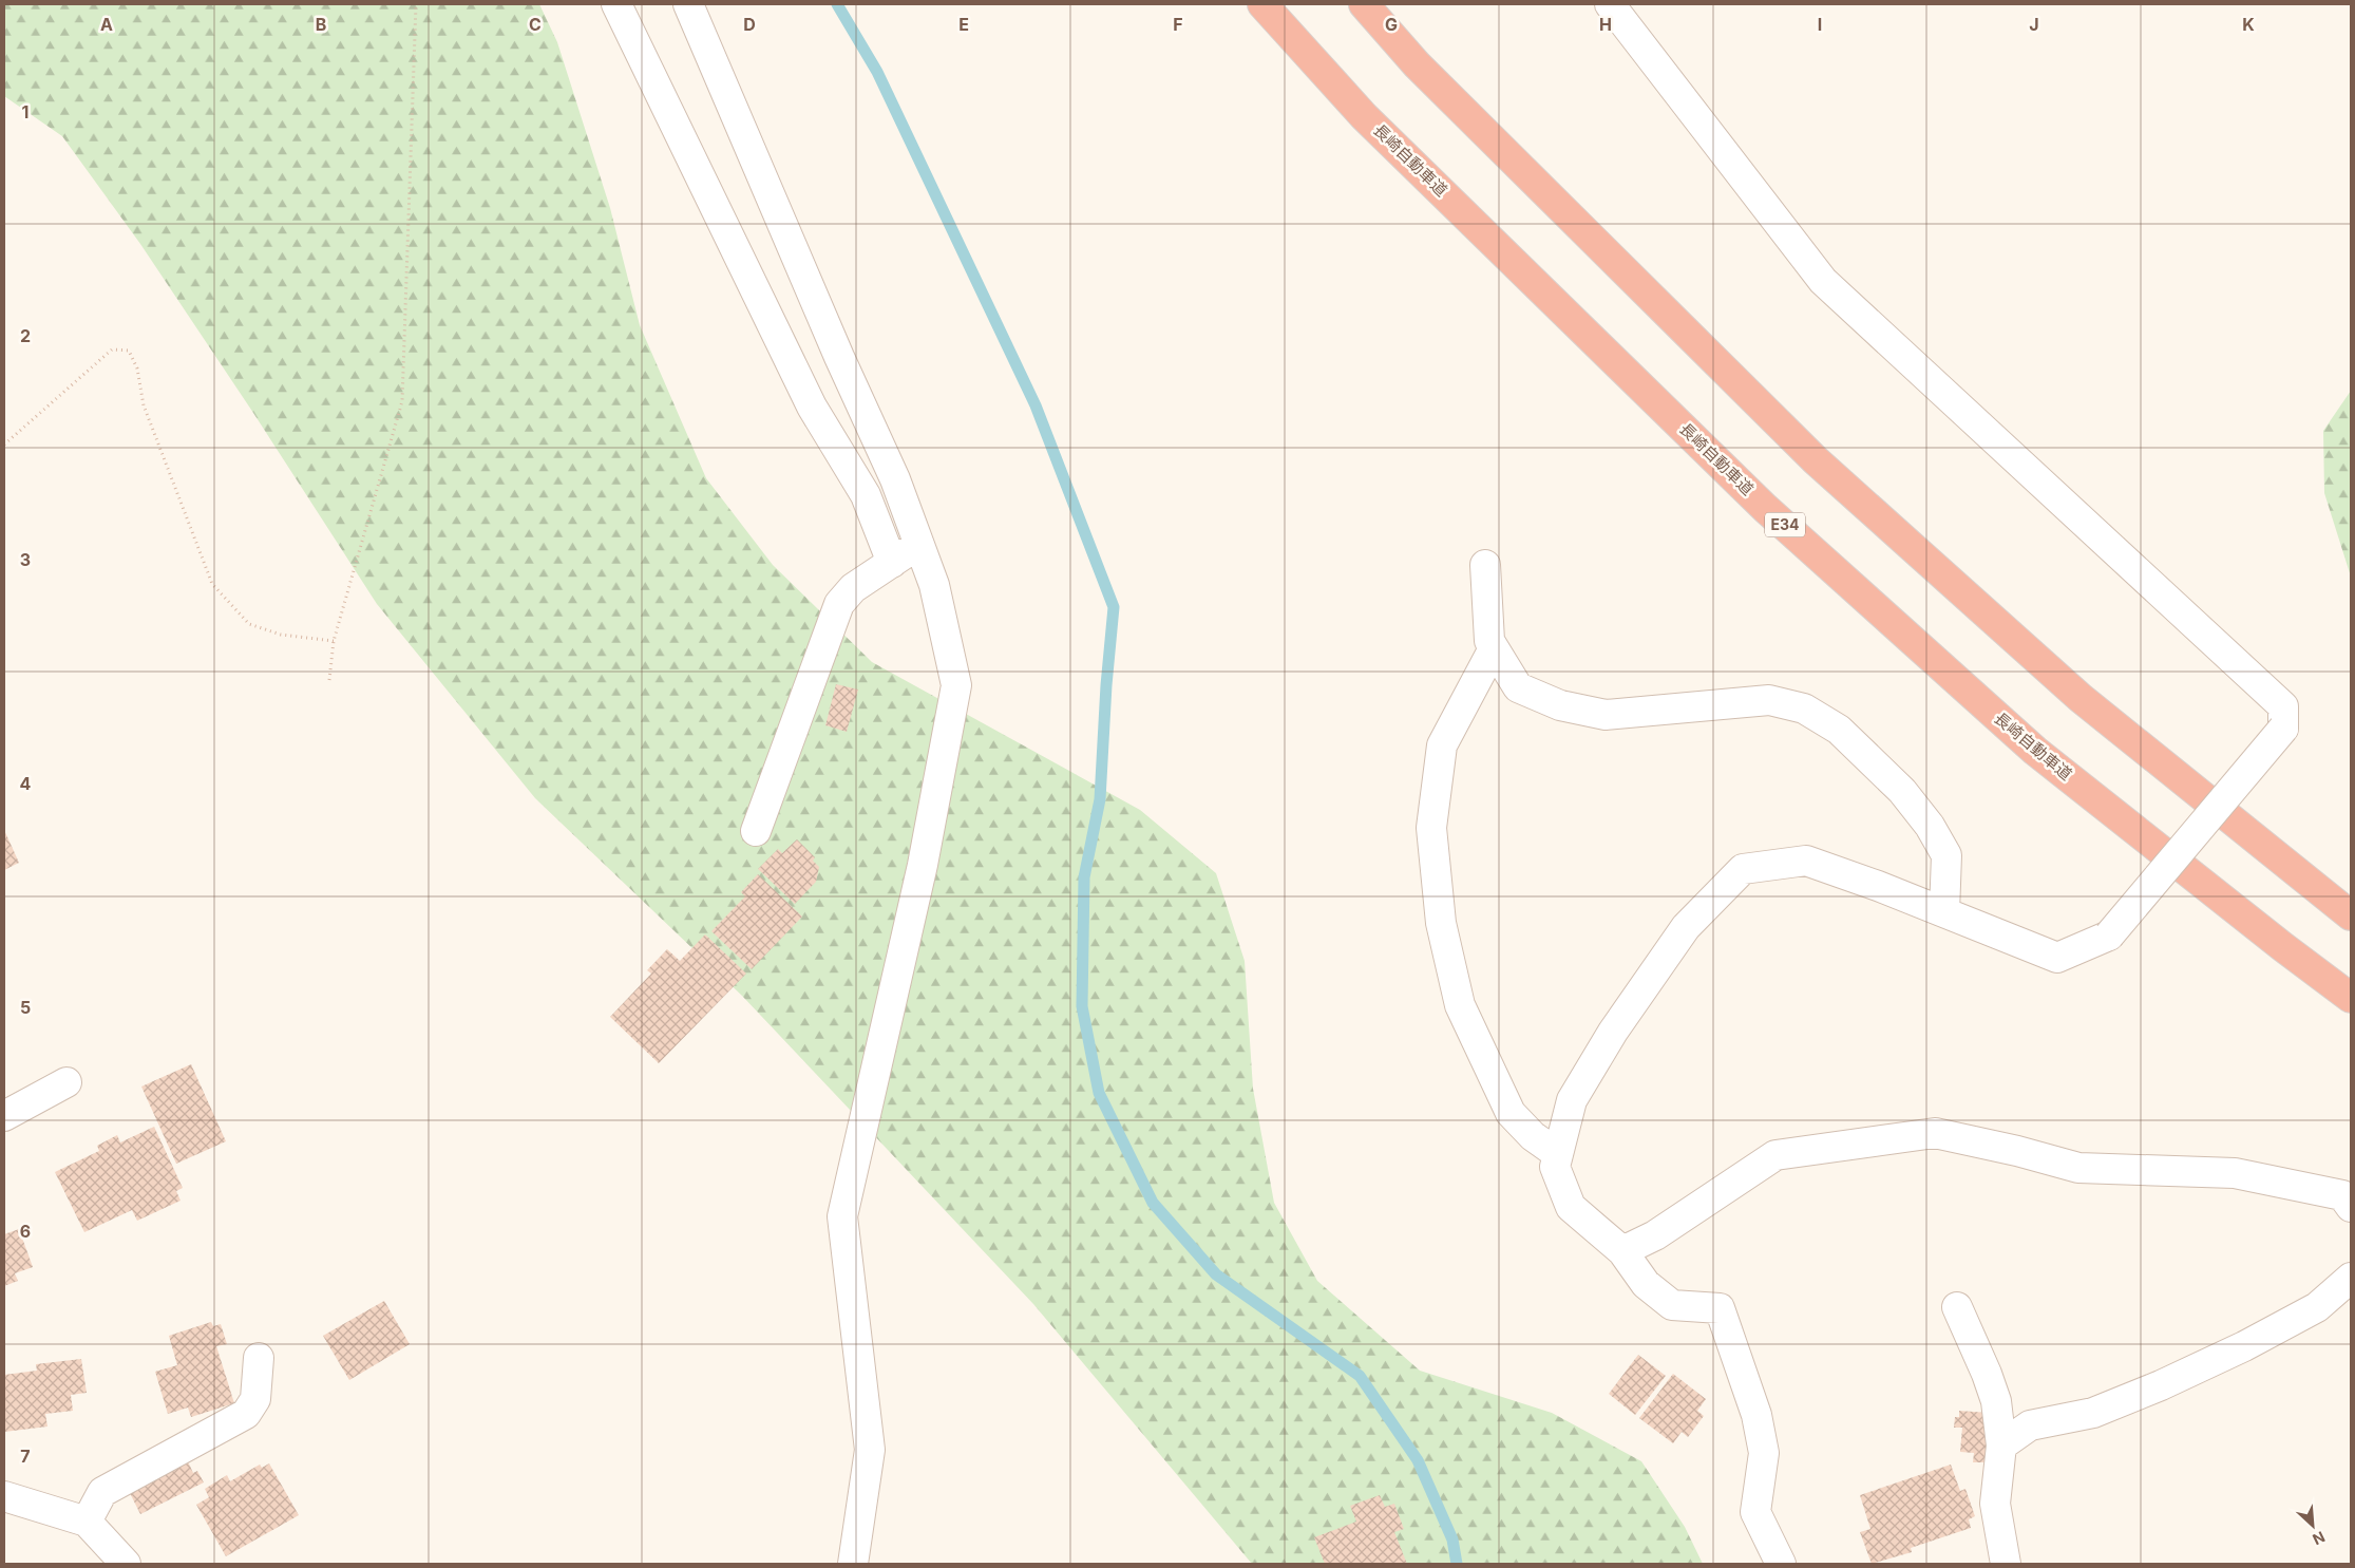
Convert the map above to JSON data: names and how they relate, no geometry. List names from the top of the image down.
{
  "streets": {
    "highway": ["長崎自動車道", "E34"]
  },
  "north": "bottom right",
  "grid": {
    "columns": [
      "A",
      "B",
      "C",
      "D",
      "E",
      "F",
      "G",
      "H",
      "I",
      "J",
      "K"
    ],
    "rows": [
      "1",
      "2",
      "3",
      "4",
      "5",
      "6",
      "7"
    ]
  }
}
